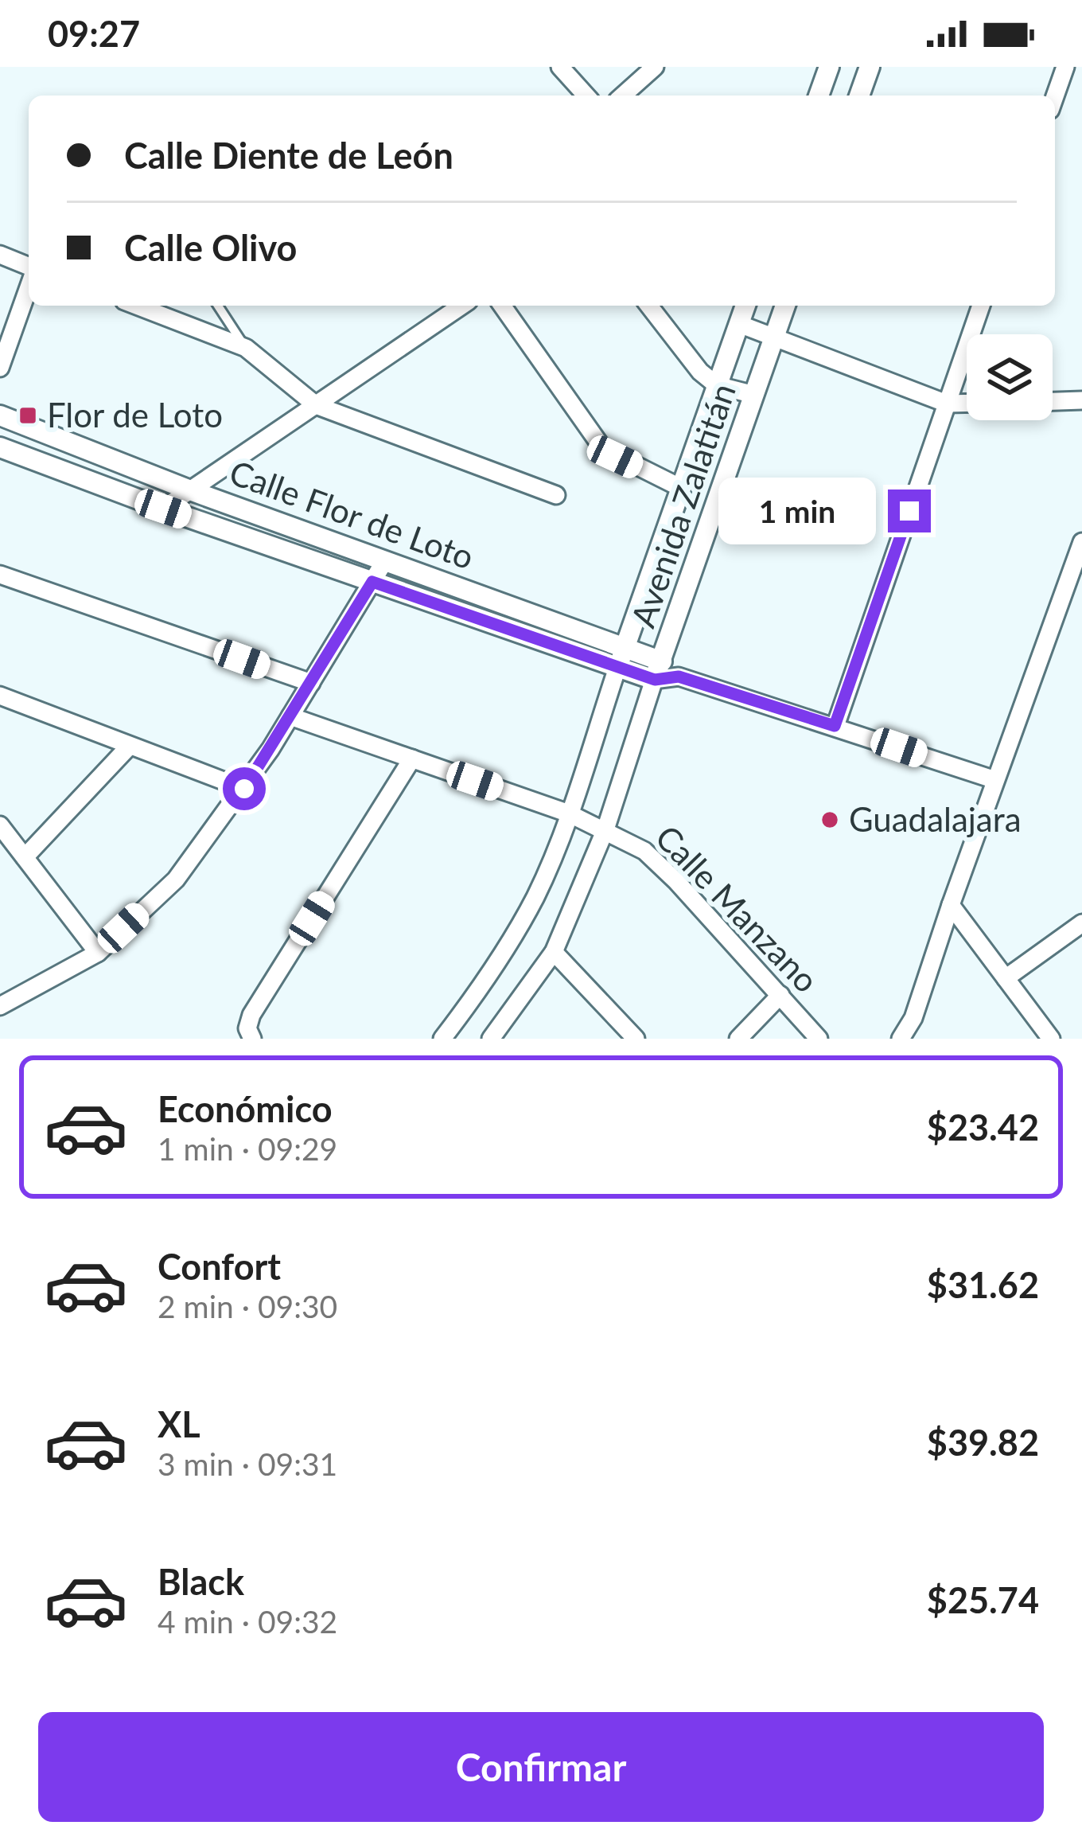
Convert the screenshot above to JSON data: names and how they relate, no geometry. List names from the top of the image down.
{
  "streets": {
    "street": ["Avenida Zalatitán", "Calle Flor de Loto", "Calle Manzano"]
  },
  "crossings": [
    ["Avenida Zalatitán", "Calle Flor de Loto"],
    ["Avenida Zalatitán", "Calle Manzano"]
  ],
  "places": {
    "transit": ["Flor de Loto"],
    "other": ["Guadalajara"]
  },
  "page": {
    "status": "09:27",
    "banner": ["Calle Diente de León", "Calle Olivo"],
    "bubble": "1 min",
    "list": [
      {
        "name": "Económico",
        "note": "1 min · 09:29",
        "value": "$23.42"
      },
      {
        "name": "Confort",
        "note": "2 min · 09:30",
        "value": "$31.62"
      },
      {
        "name": "XL",
        "note": "3 min · 09:31",
        "value": "$39.82"
      },
      {
        "name": "Black",
        "note": "4 min · 09:32",
        "value": "$25.74"
      }
    ],
    "buttons": "Confirmar"
  }
}
